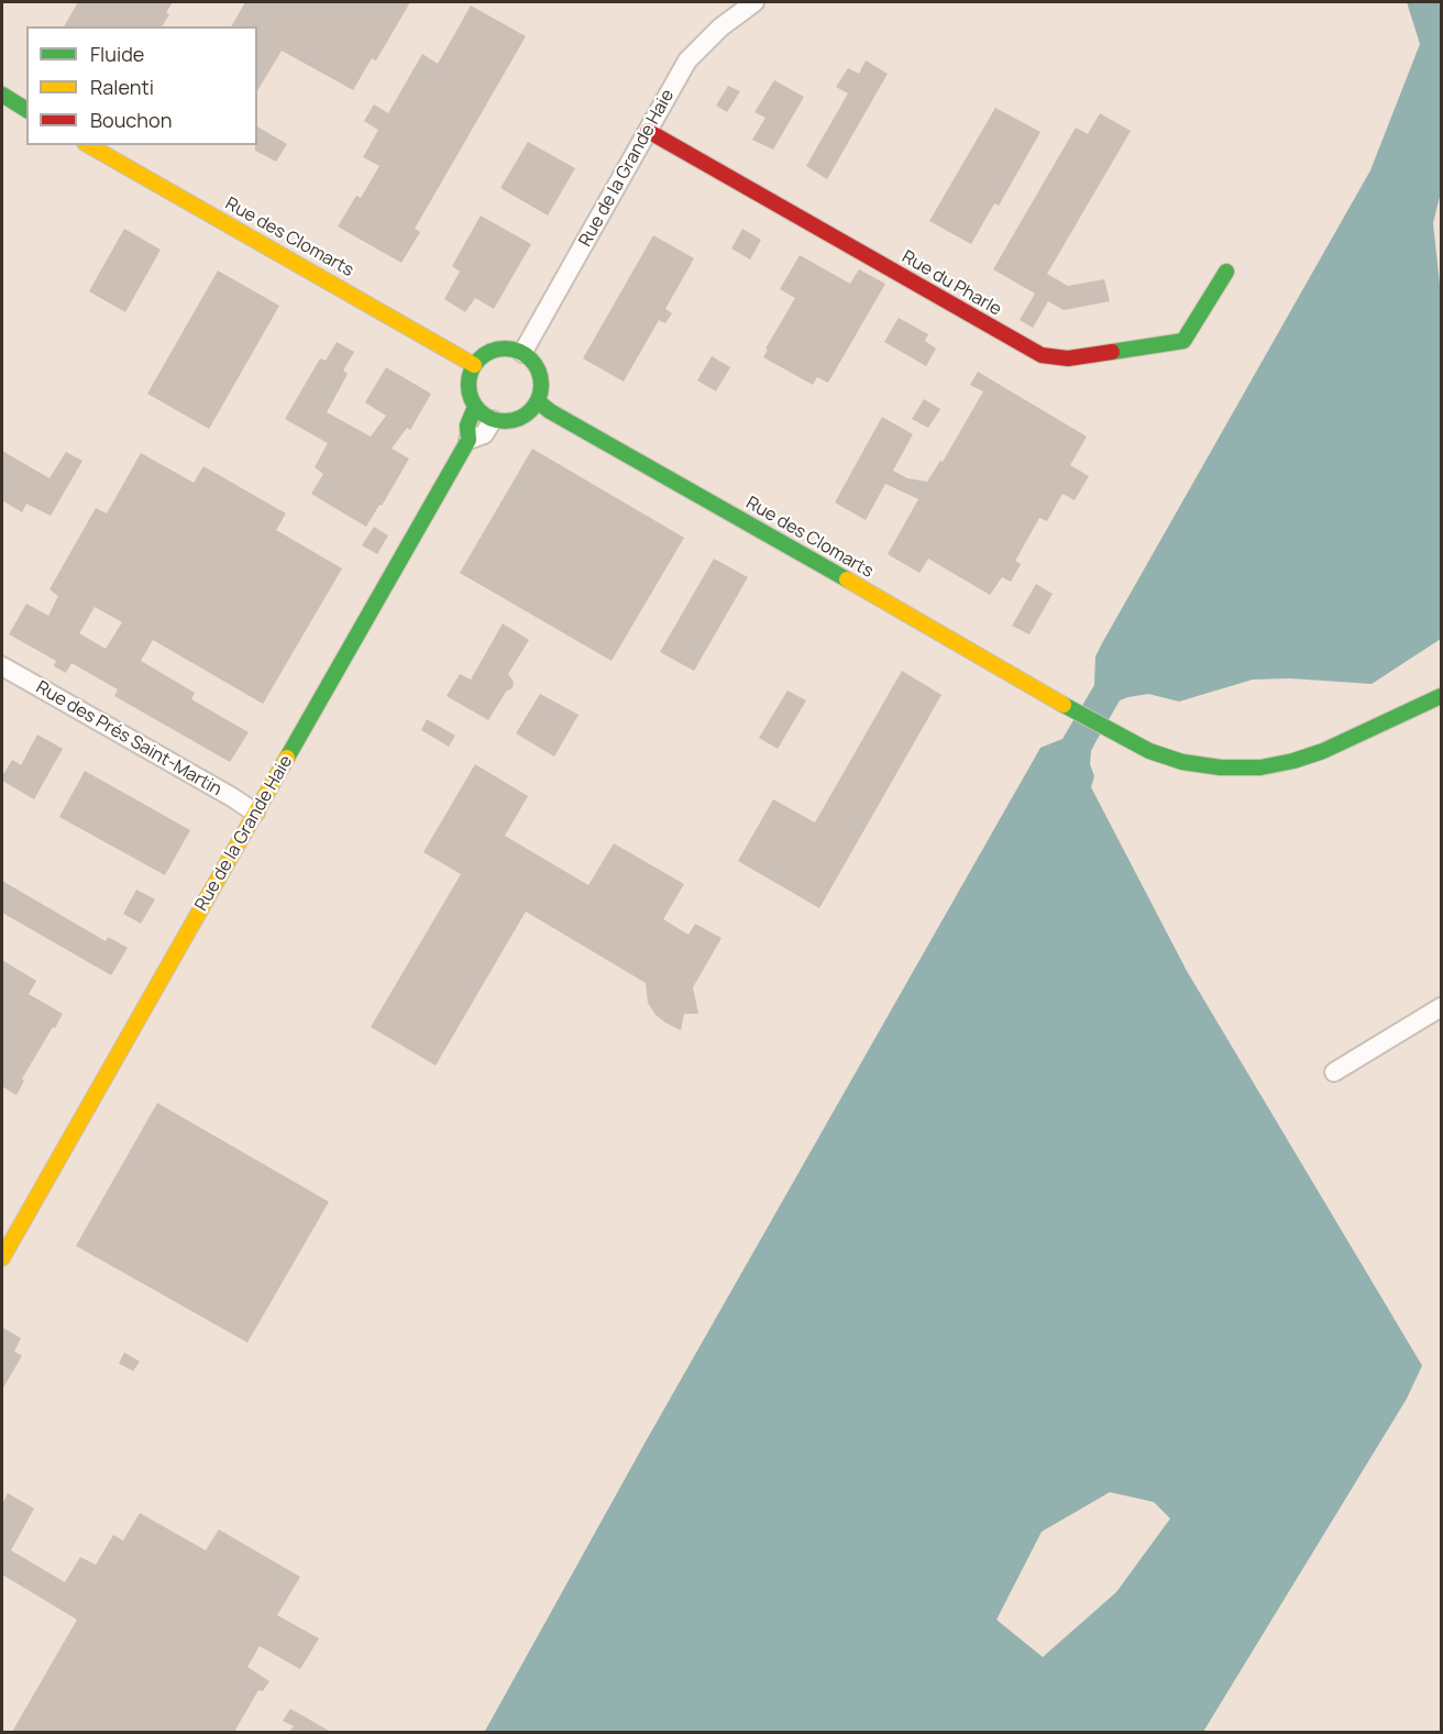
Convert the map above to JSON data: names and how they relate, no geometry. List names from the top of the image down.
{
  "streets": {
    "main road": ["Rue de la Grande Haie", "Rue des Clomarts", "Rue du Pharle"],
    "street": ["Rue des Prés Saint-Martin"]
  },
  "crossings": [
    ["Rue de la Grande Haie", "Rue des Clomarts"],
    ["Rue de la Grande Haie", "Rue du Pharle"],
    ["Rue de la Grande Haie", "Rue des Prés Saint-Martin"]
  ],
  "legend": ["Fluide", "Ralenti", "Bouchon"]
}
